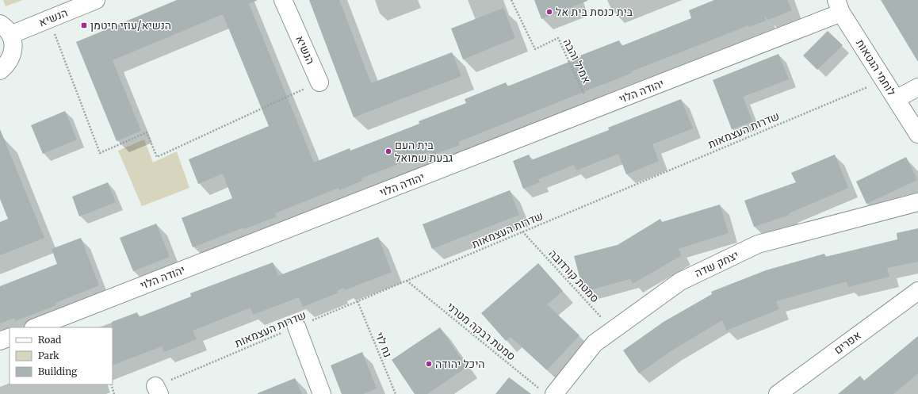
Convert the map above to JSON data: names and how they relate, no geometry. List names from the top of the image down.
{
  "streets": {
    "street": [
      "הנשיא",
      "לוחמי הגטאות",
      "יהודה הלוי",
      "יצחק שדה",
      "אפרים"
    ],
    "path": [
      "אמיל והבה",
      "שדרות העצמאות",
      "סמטת קורדובה",
      "סמטת רבקה מטרני",
      "נח לוי"
    ]
  },
  "crossings": [
    ["אמיל והבה", "יהודה הלוי"],
    ["לוחמי הגטאות", "יהודה הלוי"],
    ["לוחמי הגטאות", "שדרות העצמאות"],
    ["שדרות העצמאות", "סמטת קורדובה"],
    ["שדרות העצמאות", "סמטת רבקה מטרני"],
    ["שדרות העצמאות", "נח לוי"],
    ["יצחק שדה", "סמטת קורדובה"],
    ["יצחק שדה", "סמטת רבקה מטרני"]
  ],
  "places": {
    "other": ["בית כנסת בית אל", "בית העם גבעת שמואל", "היכל יהודה"],
    "transit": ["הנשיא/עוזי חיטמן"]
  },
  "legend": ["Road", "Park", "Building"]
}
